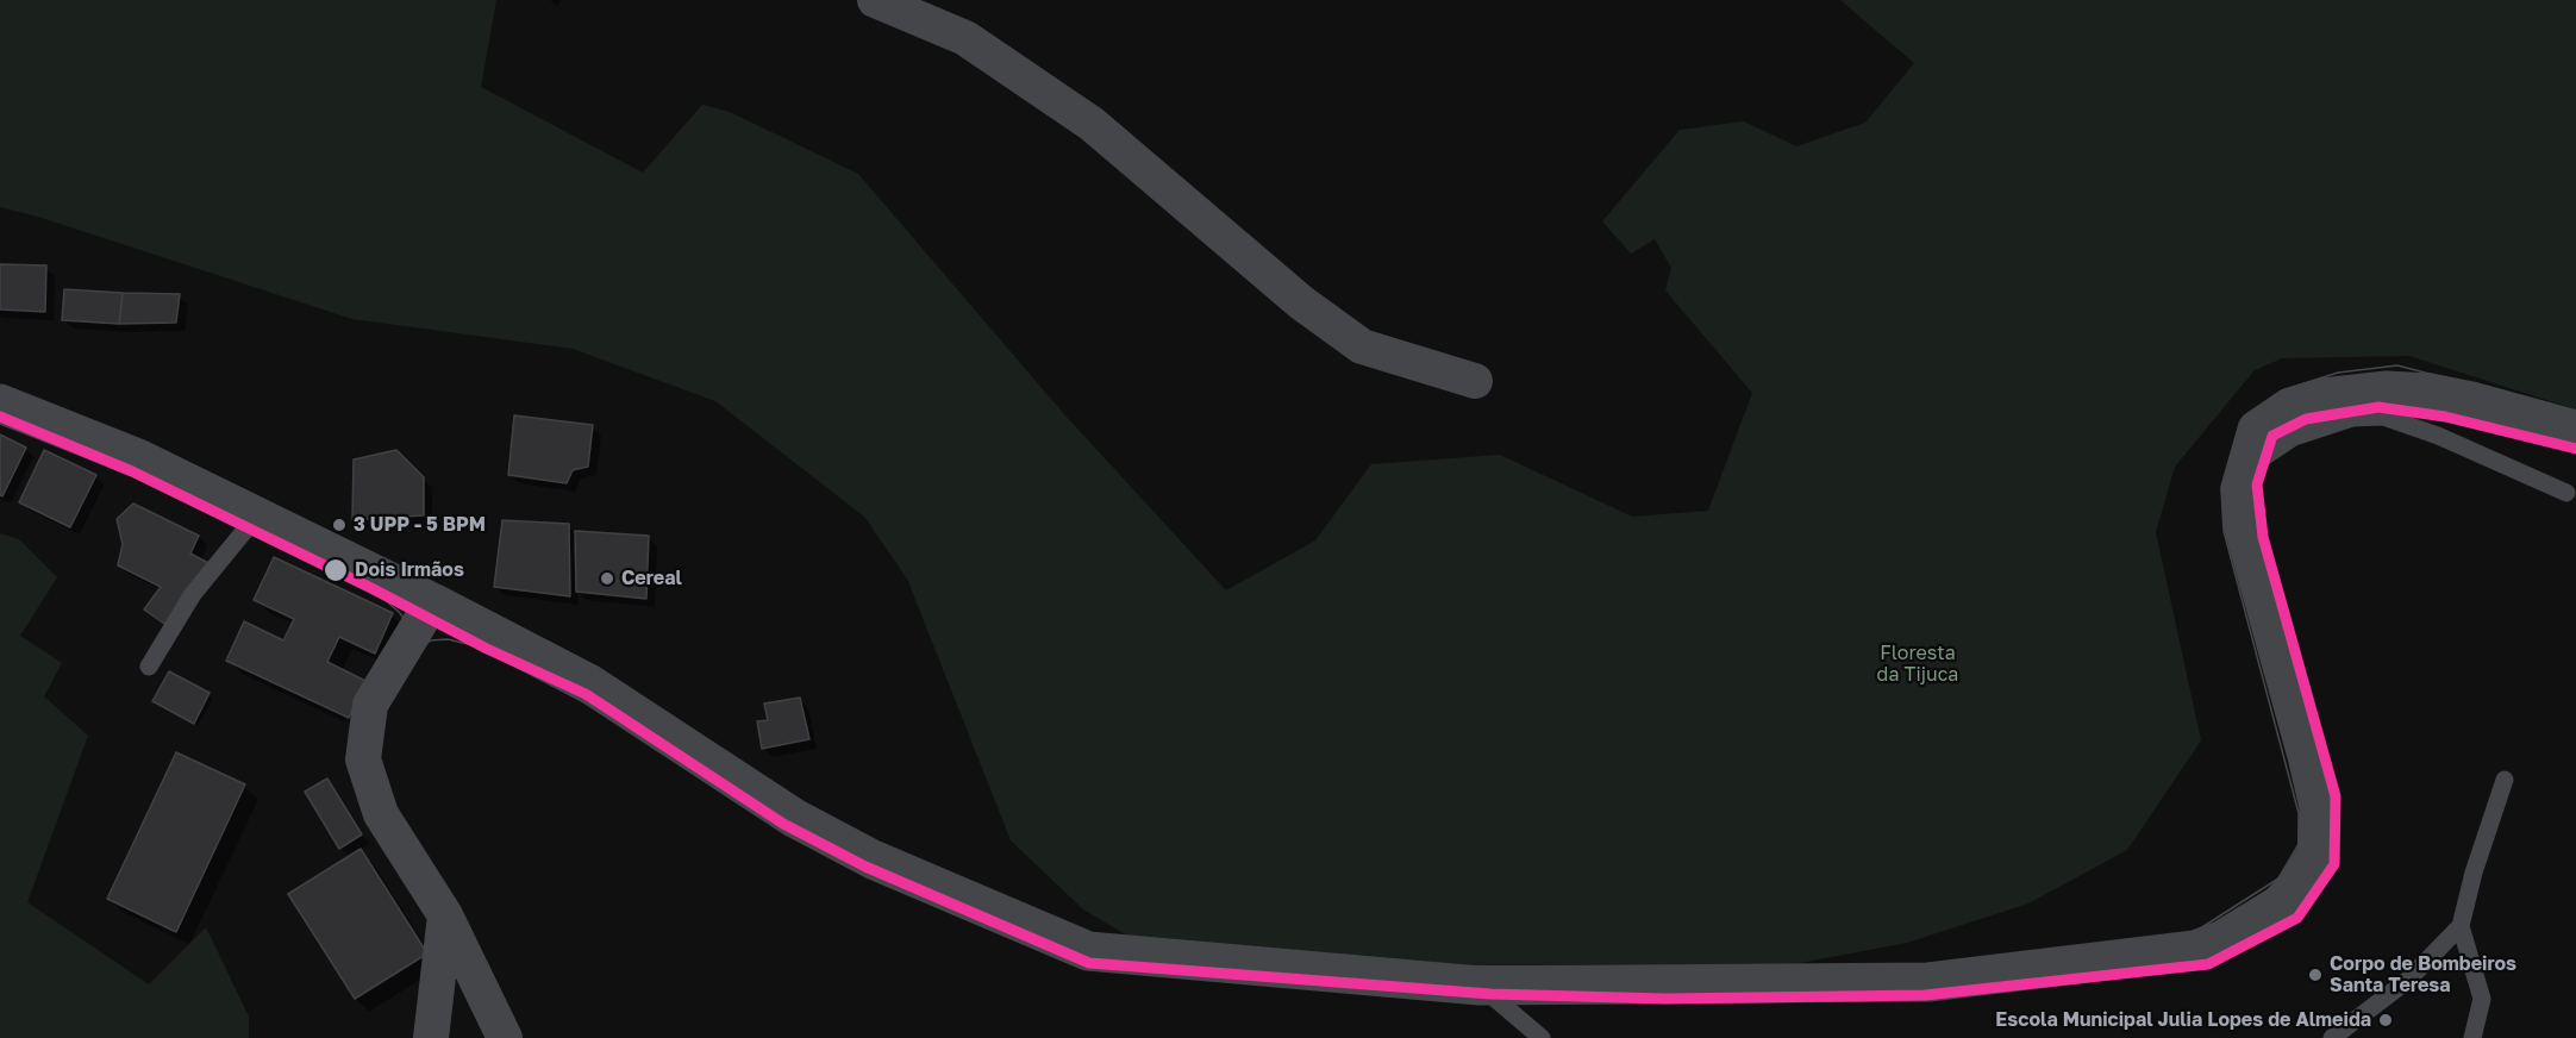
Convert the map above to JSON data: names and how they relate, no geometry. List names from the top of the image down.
{
  "parks": ["Floresta da Tijuca"],
  "places": [
    "3 UPP - 5 BPM",
    "Dois Irmãos",
    "Cereal",
    "Corpo de Bombeiros Santa Teresa",
    "Escola Municipal Julia Lopes de Almeida"
  ]
}
